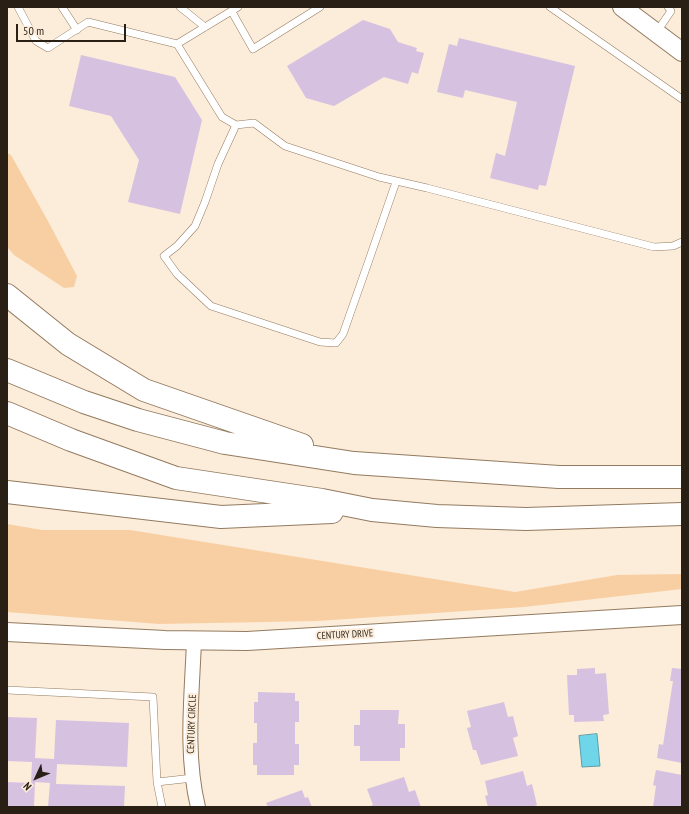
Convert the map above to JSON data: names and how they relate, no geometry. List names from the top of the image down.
{
  "streets": {
    "street": ["CENTURY DRIVE", "CENTURY CIRCLE"]
  },
  "crossings": [
    ["CENTURY DRIVE", "CENTURY CIRCLE"]
  ],
  "scale_bar": "50 m",
  "north": "bottom left"
}
